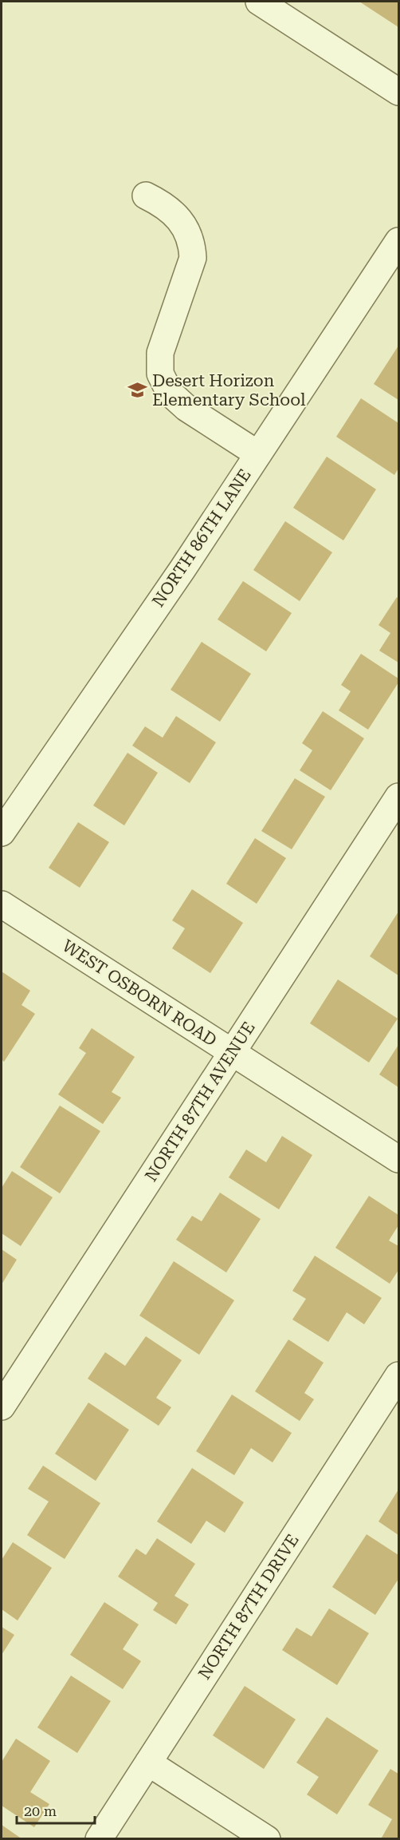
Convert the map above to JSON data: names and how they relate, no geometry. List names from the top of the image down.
{
  "streets": {
    "street": [
      "NORTH 86TH LANE",
      "WEST OSBORN ROAD",
      "NORTH 87TH AVENUE",
      "NORTH 87TH DRIVE"
    ]
  },
  "crossings": [
    ["WEST OSBORN ROAD", "NORTH 87TH AVENUE"]
  ],
  "places": {
    "school or university": ["Desert Horizon Elementary School"]
  },
  "scale_bar": "20 m"
}
